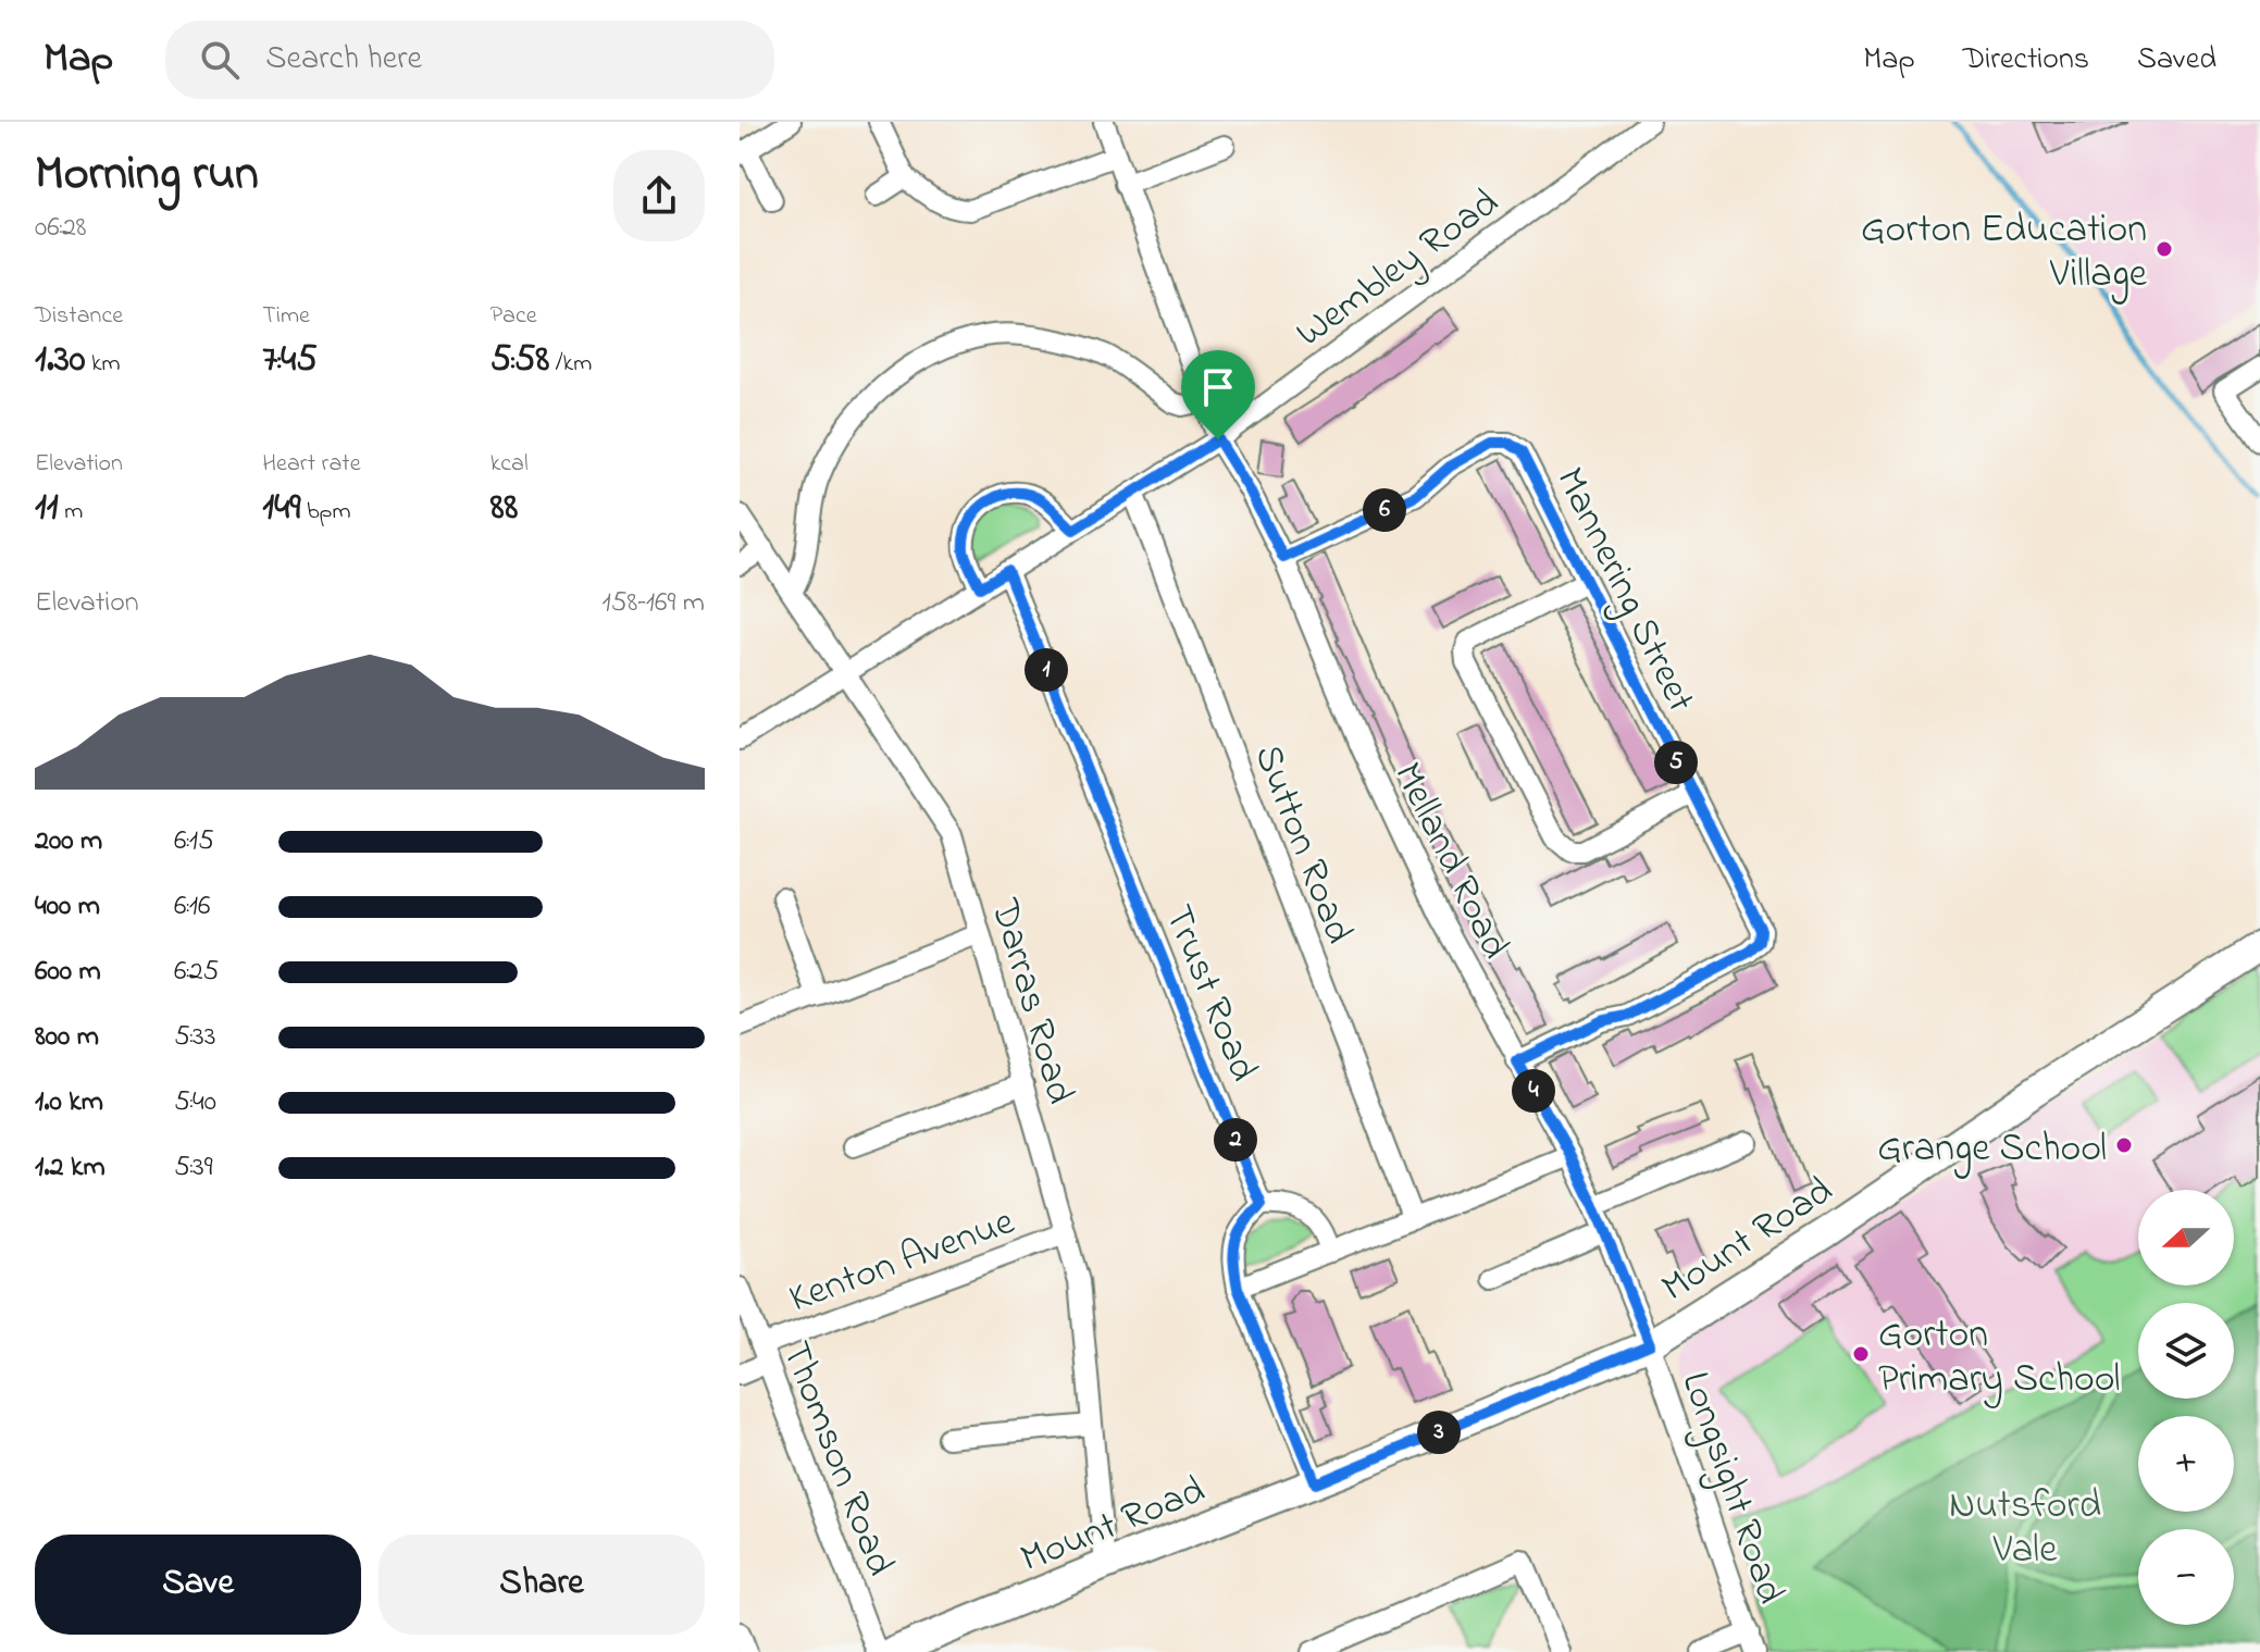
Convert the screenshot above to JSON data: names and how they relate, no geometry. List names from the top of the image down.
{
  "streets": {
    "main road": ["Mount Road"],
    "street": [
      "Wembley Road",
      "Mannering Street",
      "Sutton Road",
      "Melland Road",
      "Trust Road",
      "Darras Road",
      "Kenton Avenue",
      "Thomson Road",
      "Longsight Road"
    ]
  },
  "crossings": [
    ["Wembley Road", "Sutton Road"],
    ["Wembley Road", "Melland Road"],
    ["Wembley Road", "Trust Road"],
    ["Wembley Road", "Darras Road"],
    ["Mannering Street", "Melland Road"],
    ["Melland Road", "Mount Road"],
    ["Melland Road", "Longsight Road"],
    ["Darras Road", "Mount Road"],
    ["Darras Road", "Kenton Avenue"],
    ["Mount Road", "Longsight Road"],
    ["Kenton Avenue", "Thomson Road"]
  ],
  "parks": ["Nutsford Vale"],
  "places": ["Gorton Education Village", "Grange School", "Gorton Primary School"],
  "north": "left",
  "page": {
    "header": "Map",
    "search": "Search here",
    "nav": ["Map", "Directions", "Saved"],
    "heading": ["Morning run", "06:28"],
    "stats": [
      ["Distance", "1.30 km"],
      ["Time", "7:45"],
      ["Pace", "5:58 /km"],
      ["Elevation", "11 m"],
      ["Heart rate", "149 bpm"],
      ["kcal", "88"]
    ],
    "pins": [
      "6",
      "1",
      "5",
      "4",
      "2",
      "3"
    ],
    "chart": ["Elevation", "158–169 m"],
    "list": [
      {
        "name": "200 m",
        "note": "6:15"
      },
      {
        "name": "400 m",
        "note": "6:16"
      },
      {
        "name": "600 m",
        "note": "6:25"
      },
      {
        "name": "800 m",
        "note": "5:33"
      },
      {
        "name": "1.0 km",
        "note": "5:40"
      },
      {
        "name": "1.2 km",
        "note": "5:39"
      }
    ],
    "map_buttons": ["+", "−"],
    "buttons": ["Save", "Share"]
  }
}
